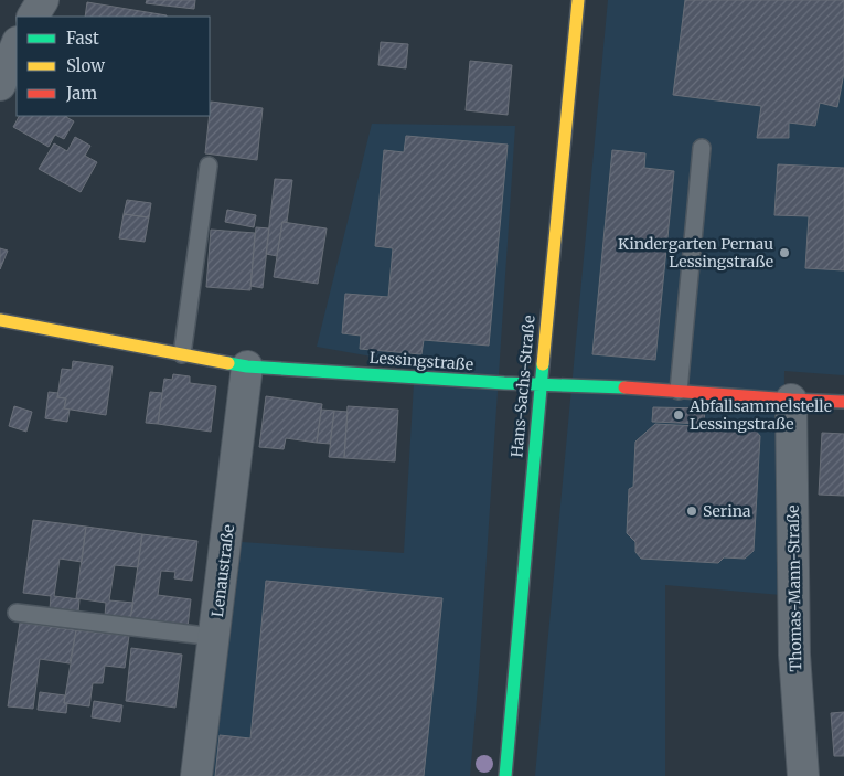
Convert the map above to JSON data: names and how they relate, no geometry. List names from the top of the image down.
{
  "streets": {
    "street": [
      "Lessingstraße",
      "Hans-Sachs-Straße",
      "Lenaustraße",
      "Thomas-Mann-Straße"
    ]
  },
  "crossings": [
    ["Lessingstraße", "Hans-Sachs-Straße"],
    ["Lessingstraße", "Lenaustraße"],
    ["Lessingstraße", "Thomas-Mann-Straße"]
  ],
  "places": ["Kindergarten Pernau Lessingstraße", "Abfallsammelstelle Lessingstraße", "Serina"],
  "legend": ["Fast", "Slow", "Jam"]
}
